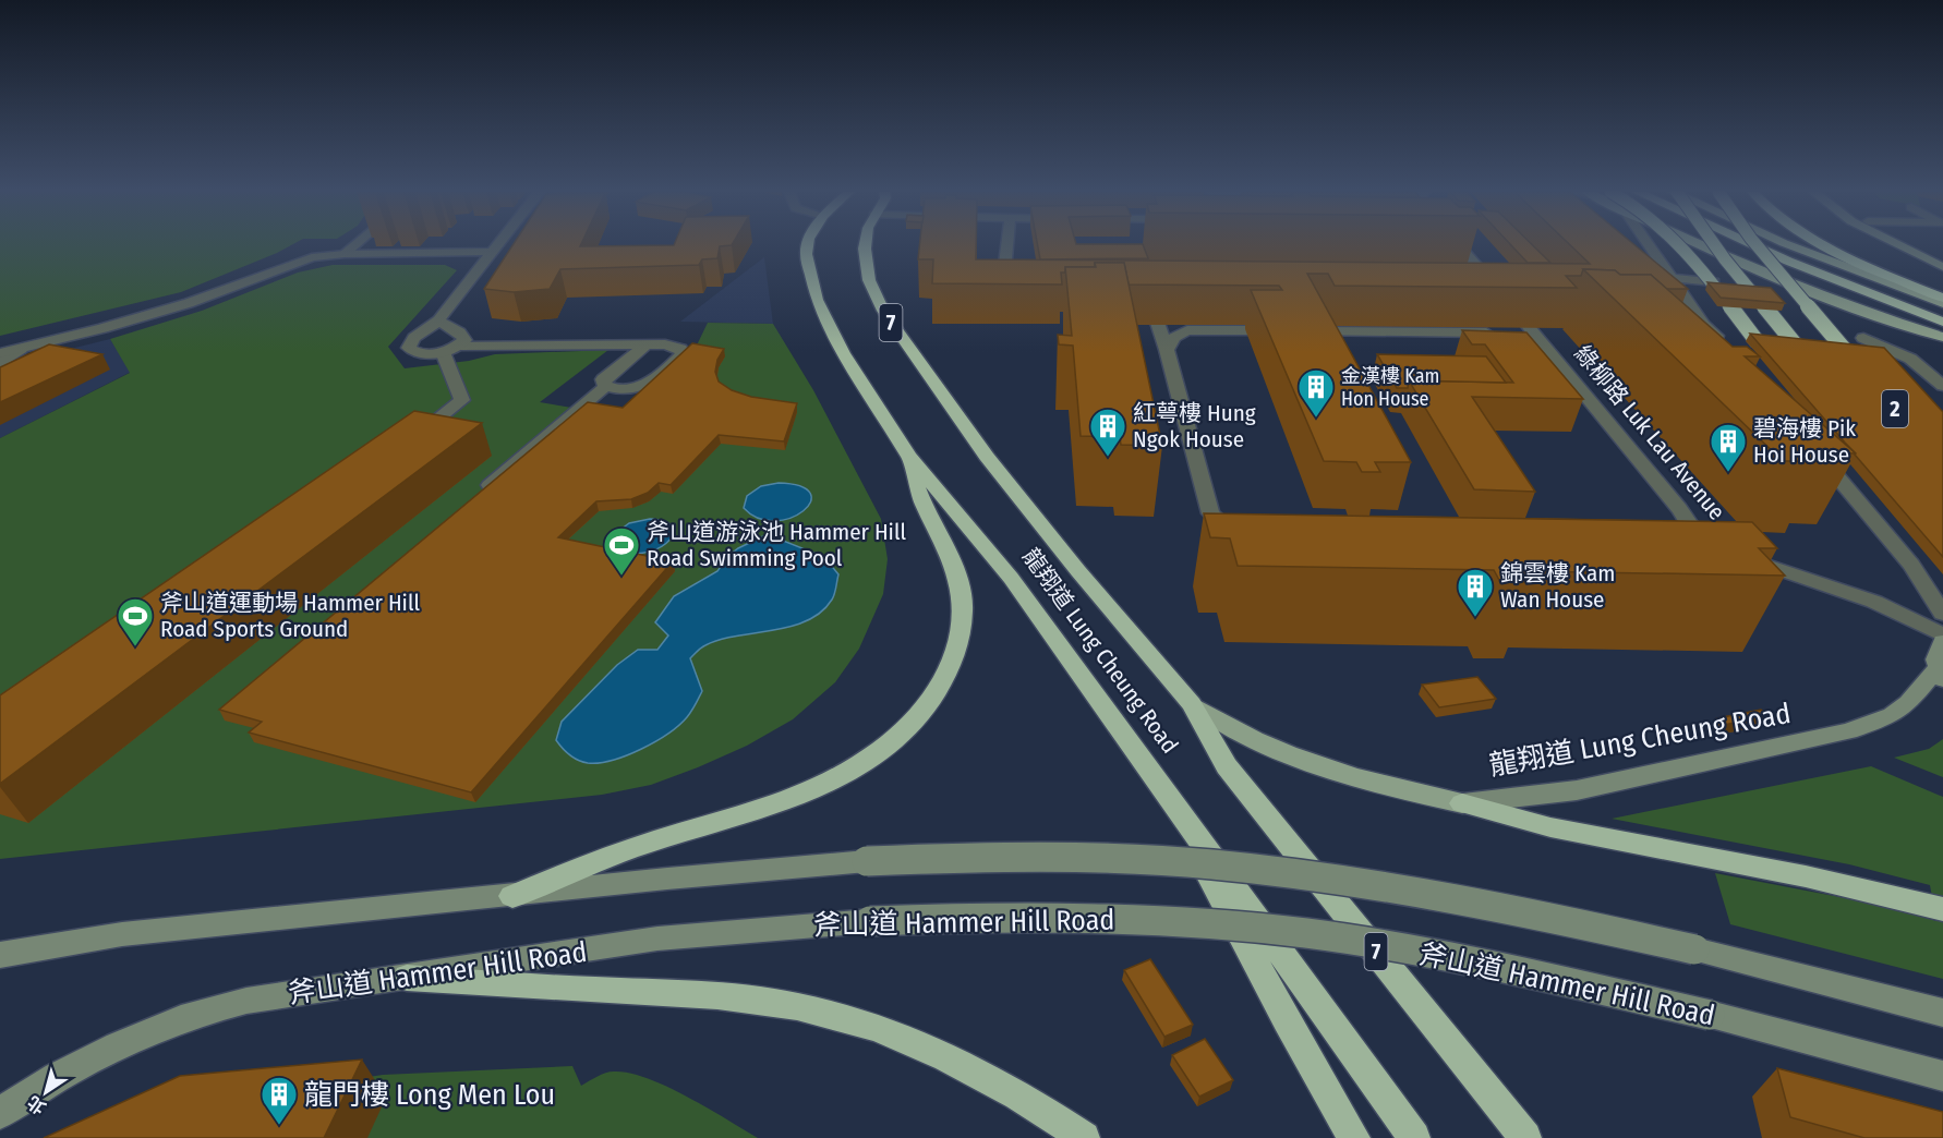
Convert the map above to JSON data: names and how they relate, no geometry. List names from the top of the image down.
{
  "streets": {
    "highway": ["7", "2", "龍翔道 Lung Cheung Road"],
    "main road": ["斧山道 Hammer Hill Road"],
    "street": ["綠柳路 Luk Lau Avenue"]
  },
  "places": {
    "building": [
      "金漢樓 Kam Hon House",
      "紅萼樓 Hung Ngok House",
      "碧海樓 Pik Hoi House",
      "錦雲樓 Kam Wan House",
      "龍門樓 Long Men Lou"
    ],
    "sports": ["斧山道游泳池 Hammer Hill Road Swimming Pool", "斧山道運動場 Hammer Hill Road Sports Ground"]
  },
  "north": "bottom left"
}
